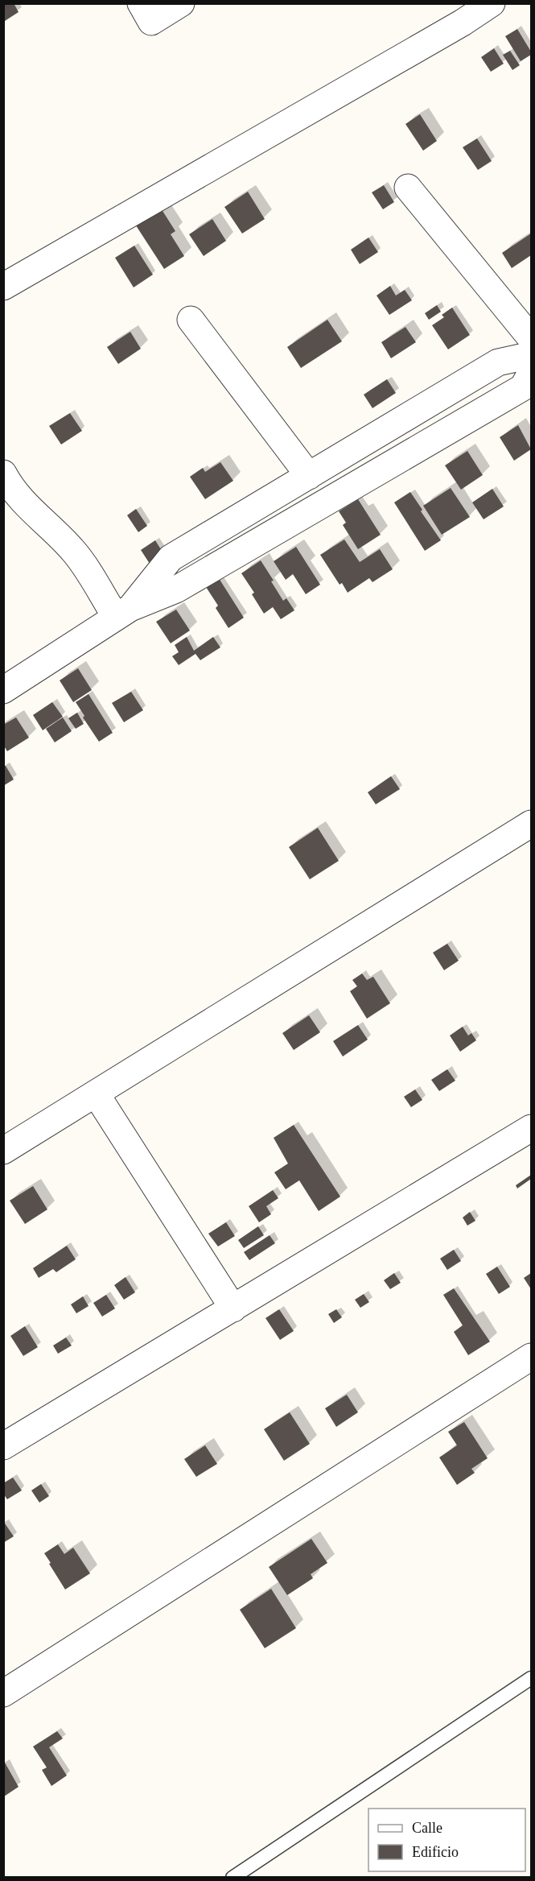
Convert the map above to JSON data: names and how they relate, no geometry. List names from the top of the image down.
{
  "legend": ["Calle", "Edificio"]
}
